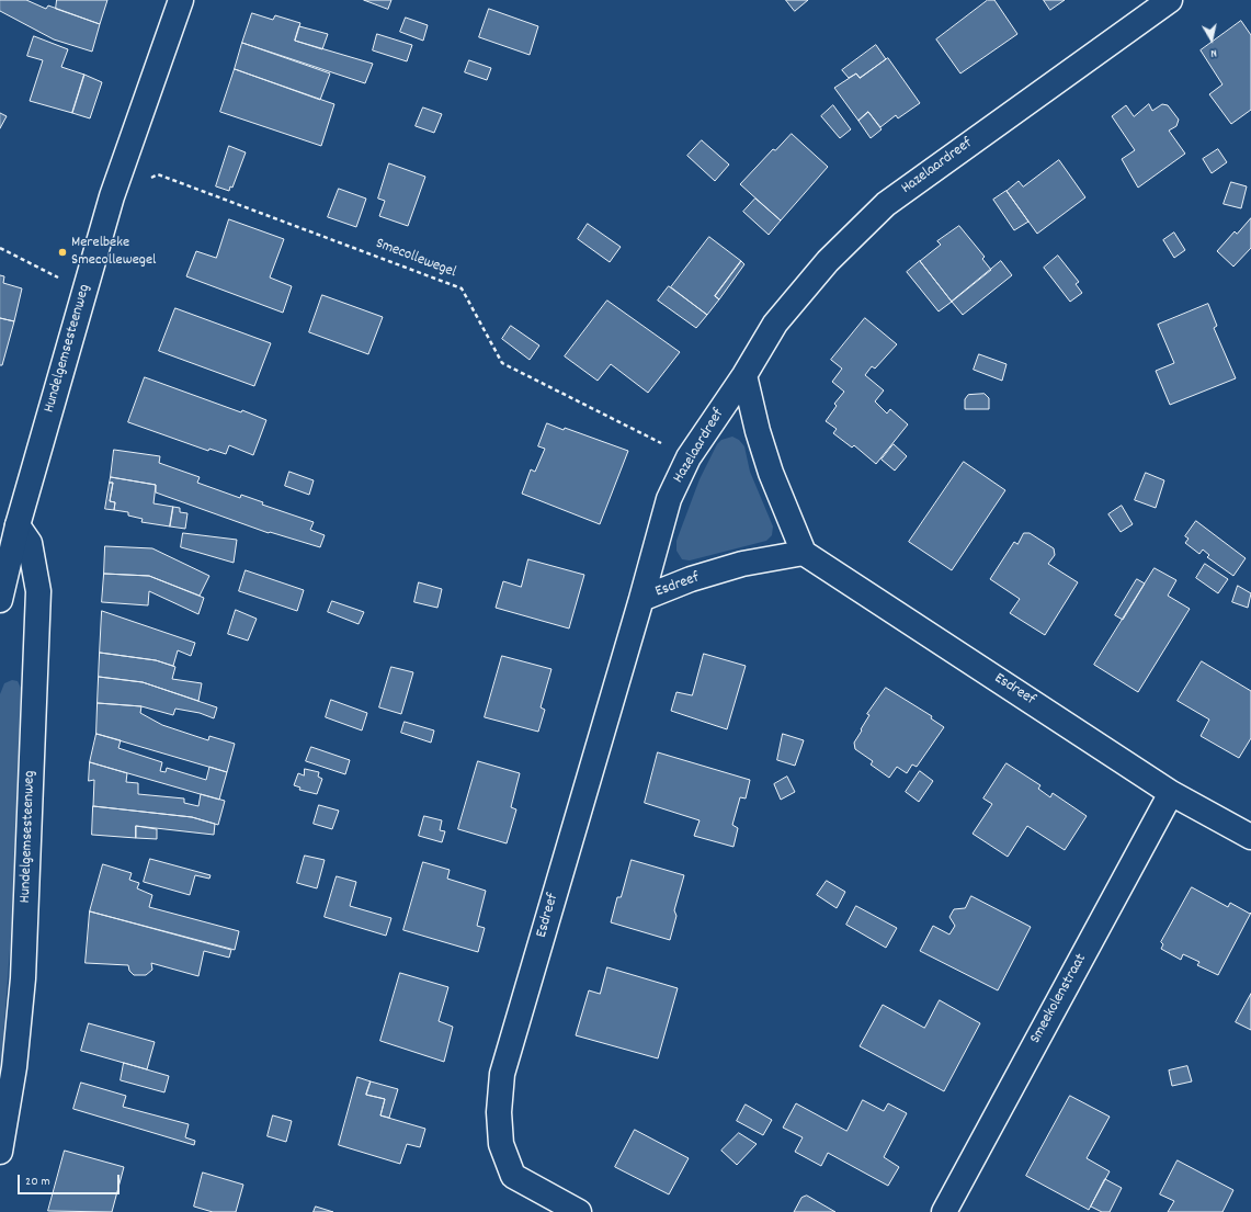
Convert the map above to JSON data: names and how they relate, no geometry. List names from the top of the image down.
{
  "streets": {
    "street": [
      "Hazelaardreef",
      "Hundelgemsesteenweg",
      "Esdreef",
      "Smeekolenstraat"
    ],
    "path": ["Smecollewegel"]
  },
  "crossings": [
    ["Hazelaardreef", "Smecollewegel"],
    ["Hazelaardreef", "Esdreef"],
    ["Smecollewegel", "Hundelgemsesteenweg"],
    ["Esdreef", "Smeekolenstraat"]
  ],
  "places": ["Merelbeke Smecollewegel"],
  "scale_bar": "20 m",
  "north": "bottom"
}
